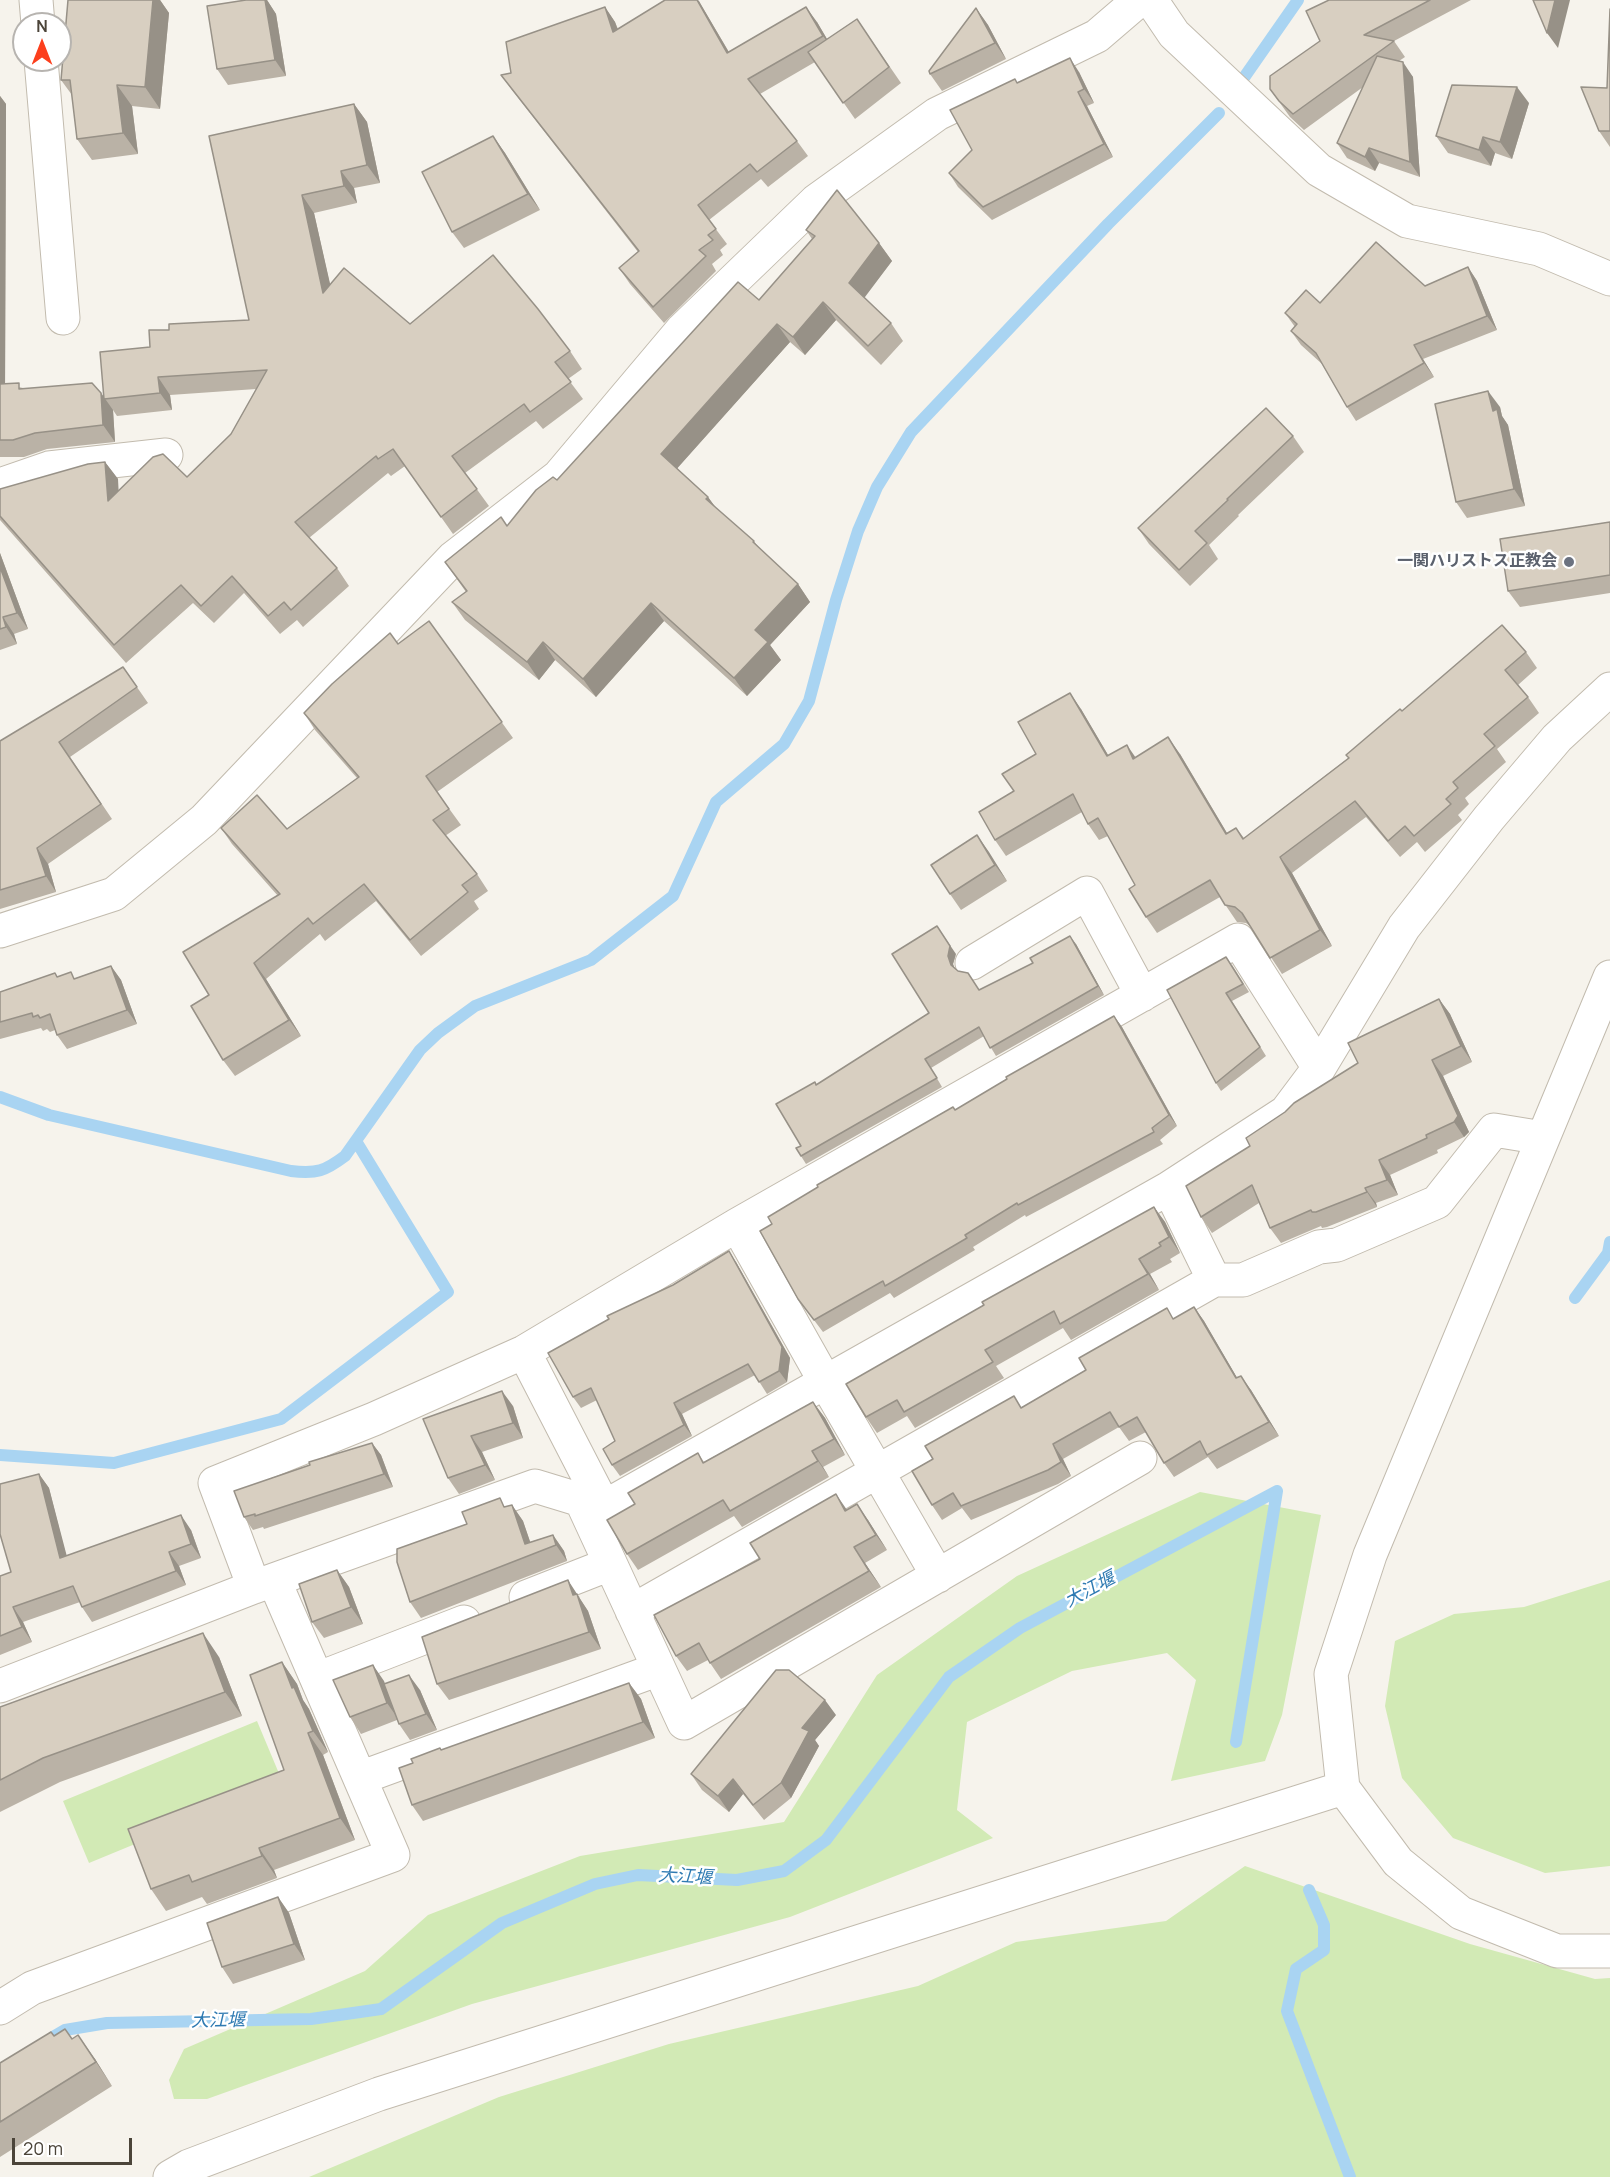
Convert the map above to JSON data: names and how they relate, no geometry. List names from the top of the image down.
{
  "water": ["大江堰"],
  "places": ["一関ハリストス正教会"],
  "scale_bar": "20 m",
  "north": "top"
}
